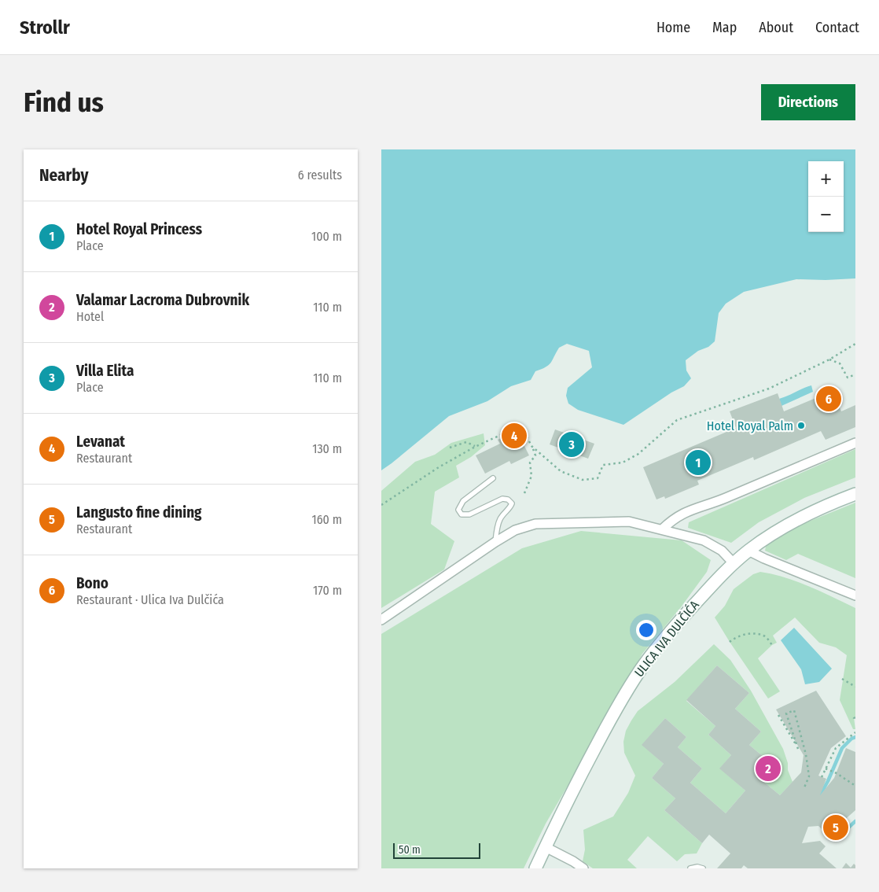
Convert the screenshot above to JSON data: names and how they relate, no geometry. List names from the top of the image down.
{
  "streets": {
    "main road": ["ULICA IVA DULČIĆA"]
  },
  "places": ["Hotel Royal Palm"],
  "scale_bar": "50 m",
  "page": {
    "header": "Strollr",
    "nav": [
      "Home",
      "Map",
      "About",
      "Contact"
    ],
    "buttons": "Directions",
    "title": "Find us",
    "heading": ["Nearby", "6 results"],
    "map_buttons": ["+", "−"],
    "list": [
      {
        "mark": "1",
        "name": "Hotel Royal Princess",
        "note": "Place",
        "value": "100 m"
      },
      {
        "mark": "2",
        "name": "Valamar Lacroma Dubrovnik",
        "note": "Hotel",
        "value": "110 m"
      },
      {
        "mark": "3",
        "name": "Villa Elita",
        "note": "Place",
        "value": "110 m"
      },
      {
        "mark": "4",
        "name": "Levanat",
        "note": "Restaurant",
        "value": "130 m"
      },
      {
        "mark": "5",
        "name": "Langusto fine dining",
        "note": "Restaurant",
        "value": "160 m"
      },
      {
        "mark": "6",
        "name": "Bono",
        "note": "Restaurant · Ulica Iva Dulčića",
        "value": "170 m"
      }
    ],
    "pins": [
      "6",
      "4",
      "3",
      "1",
      "2",
      "5"
    ],
    "scale": "50 m"
  }
}
